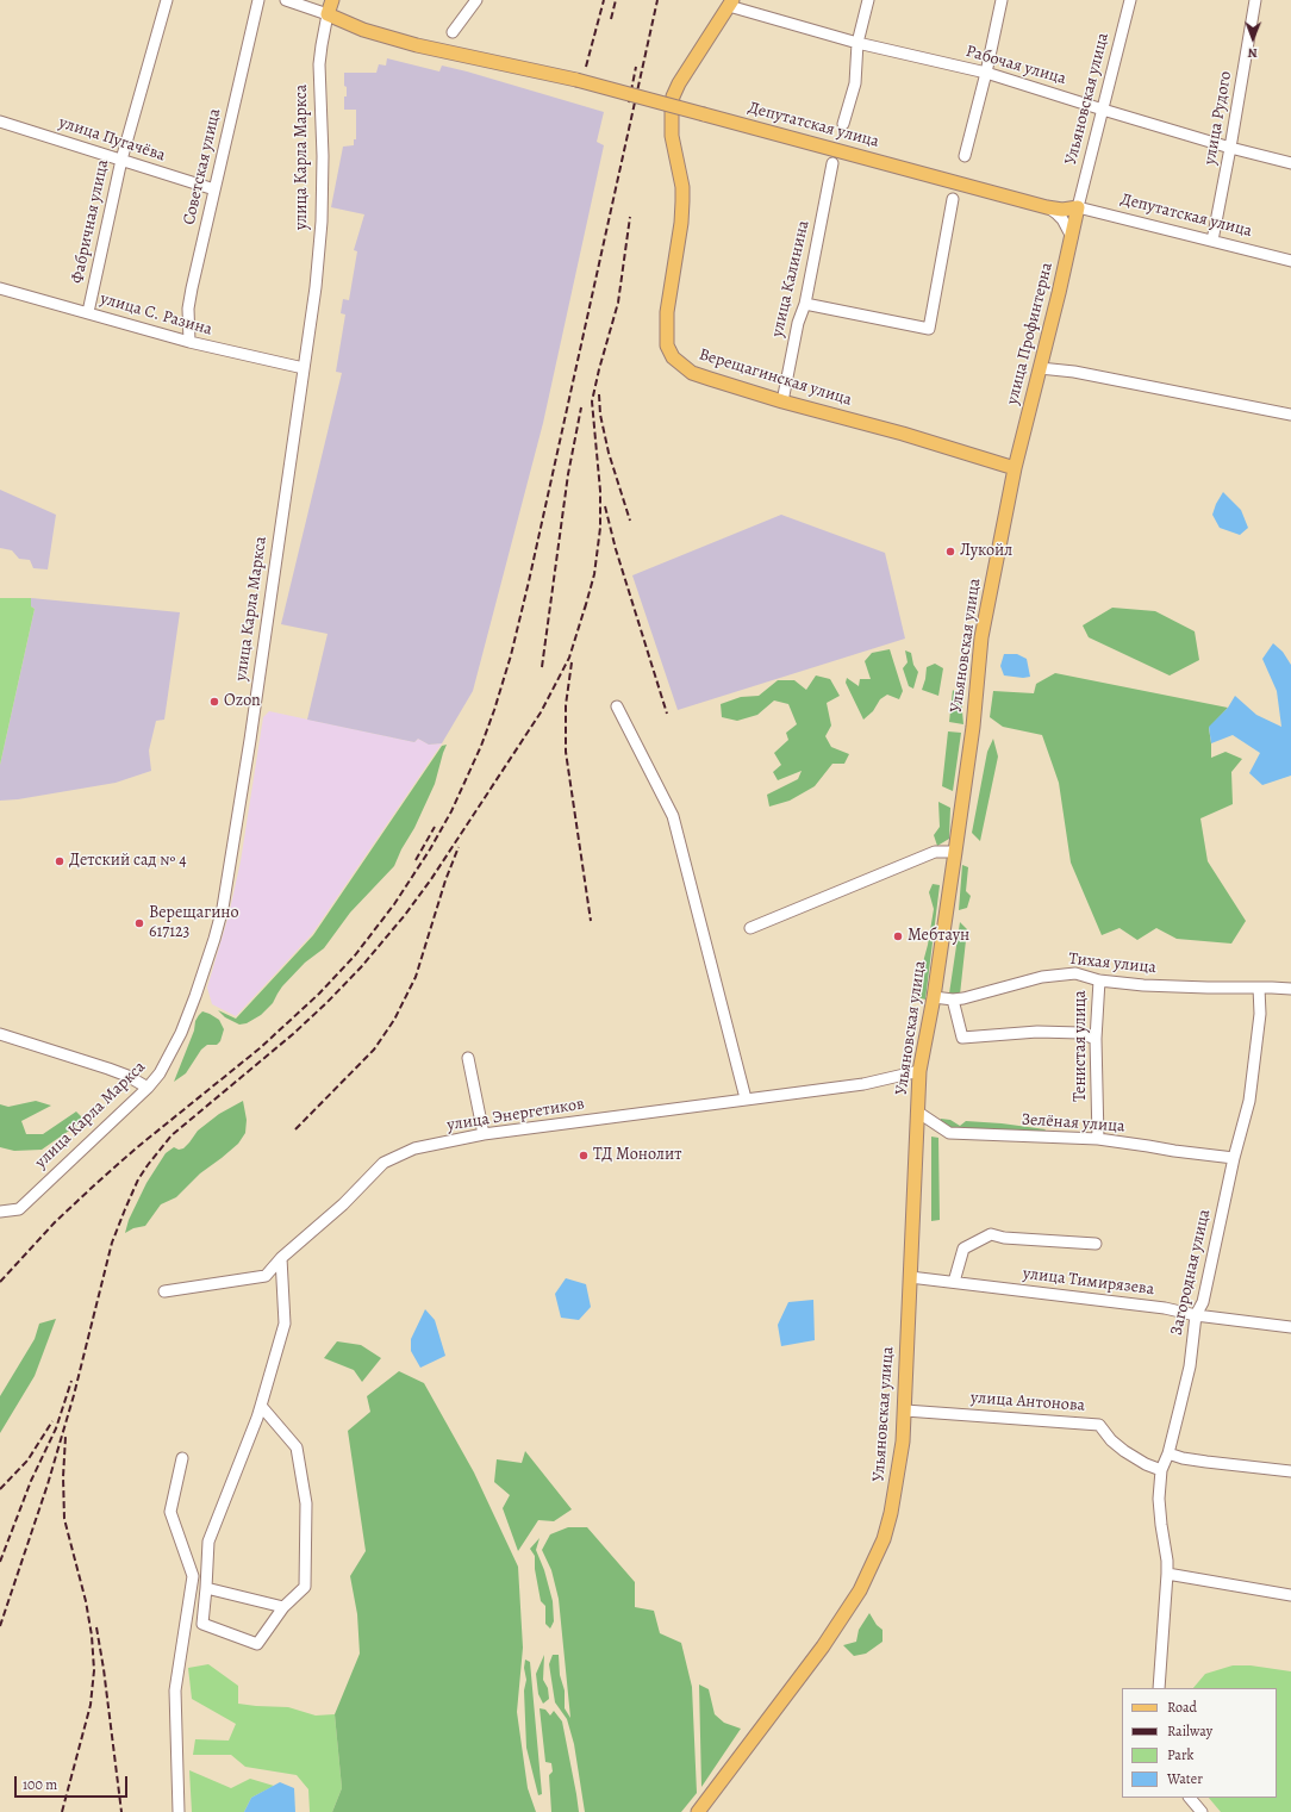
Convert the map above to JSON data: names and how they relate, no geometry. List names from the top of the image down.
{
  "streets": {
    "main road": [
      "Ульяновская улица",
      "Депутатская улица",
      "улица Карла Маркса",
      "улица Профинтерна",
      "Верещагинская улица"
    ],
    "street": [
      "Рабочая улица",
      "улица Рудого",
      "улица Пугачёва",
      "Советская улица",
      "Фабричная улица",
      "улица Калинина",
      "улица С. Разина",
      "Тихая улица",
      "Тенистая улица",
      "улица Энергетиков",
      "Зелёная улица",
      "Загородная улица",
      "улица Тимирязева",
      "улица Антонова"
    ]
  },
  "crossings": [
    ["Рабочая улица", "Ульяновская улица"],
    ["Рабочая улица", "улица Рудого"],
    ["Рабочая улица", "Верещагинская улица"],
    ["Ульяновская улица", "Депутатская улица"],
    ["Ульяновская улица", "улица Профинтерна"],
    ["Ульяновская улица", "Верещагинская улица"],
    ["Ульяновская улица", "Тихая улица"],
    ["Ульяновская улица", "улица Энергетиков"],
    ["Ульяновская улица", "Зелёная улица"],
    ["Ульяновская улица", "улица Тимирязева"],
    ["Ульяновская улица", "улица Антонова"],
    ["улица Рудого", "Депутатская улица"],
    ["Депутатская улица", "улица Карла Маркса"],
    ["Депутатская улица", "улица Профинтерна"],
    ["улица Пугачёва", "Советская улица"],
    ["улица Пугачёва", "Фабричная улица"],
    ["улица Карла Маркса", "улица С. Разина"],
    ["Советская улица", "улица С. Разина"],
    ["Фабричная улица", "улица С. Разина"],
    ["улица Калинина", "Верещагинская улица"],
    ["улица Профинтерна", "Верещагинская улица"],
    ["Тихая улица", "Тенистая улица"],
    ["Тихая улица", "Загородная улица"],
    ["Тенистая улица", "Зелёная улица"],
    ["Зелёная улица", "Загородная улица"],
    ["Загородная улица", "улица Тимирязева"],
    ["Загородная улица", "улица Антонова"]
  ],
  "places": [
    "Лукойл",
    "Ozon",
    "Детский сад № 4",
    "Верещагино 617123",
    "Мебтаун",
    "ТД Монолит"
  ],
  "legend": [
    "Road",
    "Railway",
    "Park",
    "Water"
  ],
  "scale_bar": "100 m",
  "north": "bottom"
}
